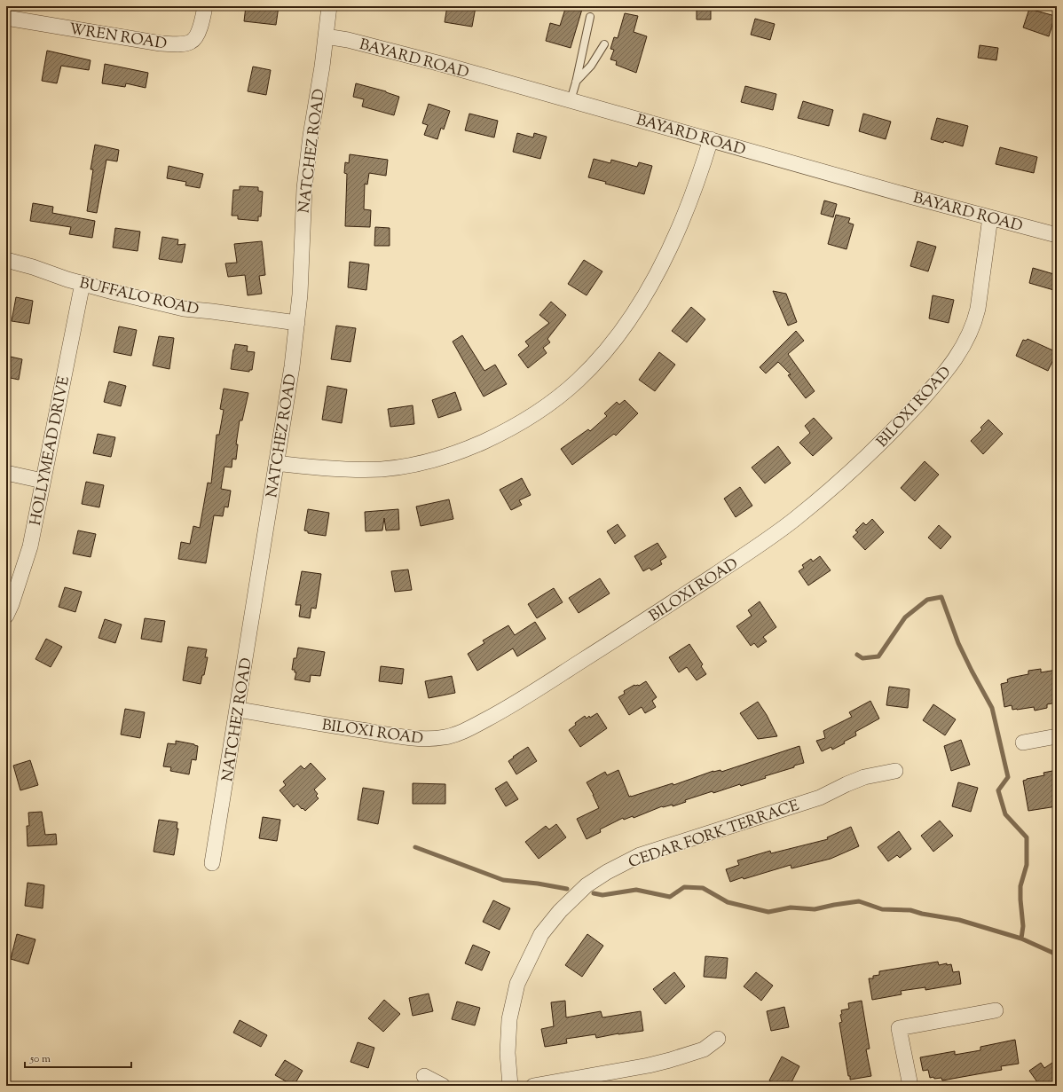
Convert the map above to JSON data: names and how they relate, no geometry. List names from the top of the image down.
{
  "streets": {
    "street": [
      "WREN ROAD",
      "BAYARD ROAD",
      "NATCHEZ ROAD",
      "BUFFALO ROAD",
      "BILOXI ROAD",
      "HOLLYMEAD DRIVE",
      "CEDAR FORK TERRACE"
    ]
  },
  "crossings": [
    ["BAYARD ROAD", "NATCHEZ ROAD"],
    ["BAYARD ROAD", "BILOXI ROAD"],
    ["NATCHEZ ROAD", "BUFFALO ROAD"],
    ["NATCHEZ ROAD", "BILOXI ROAD"],
    ["BUFFALO ROAD", "HOLLYMEAD DRIVE"]
  ],
  "scale_bar": "50 m"
}
